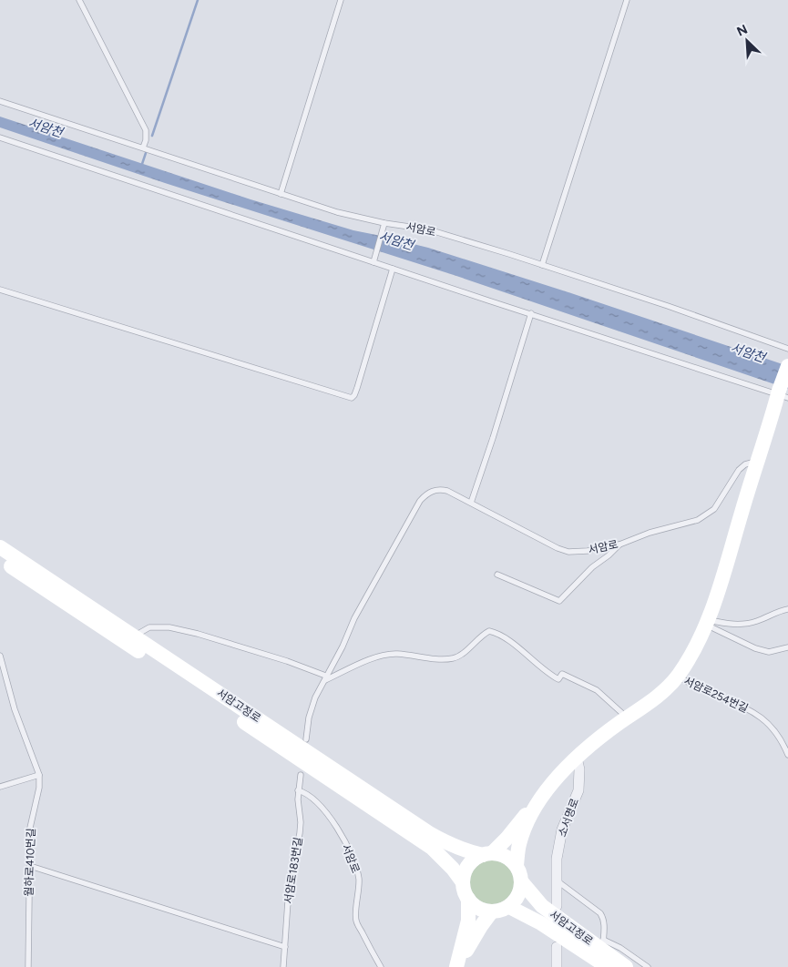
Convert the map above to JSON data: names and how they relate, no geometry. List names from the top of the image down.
{
  "streets": {
    "main road": ["서암고정로"],
    "street": ["소서명로"],
    "lane": [
      "서암로",
      "서암로254번길",
      "월하로410번길",
      "서암로183번길"
    ]
  },
  "crossings": [
    ["서암로", "서암로183번길"]
  ],
  "water": ["서암천"],
  "north": "top left"
}
